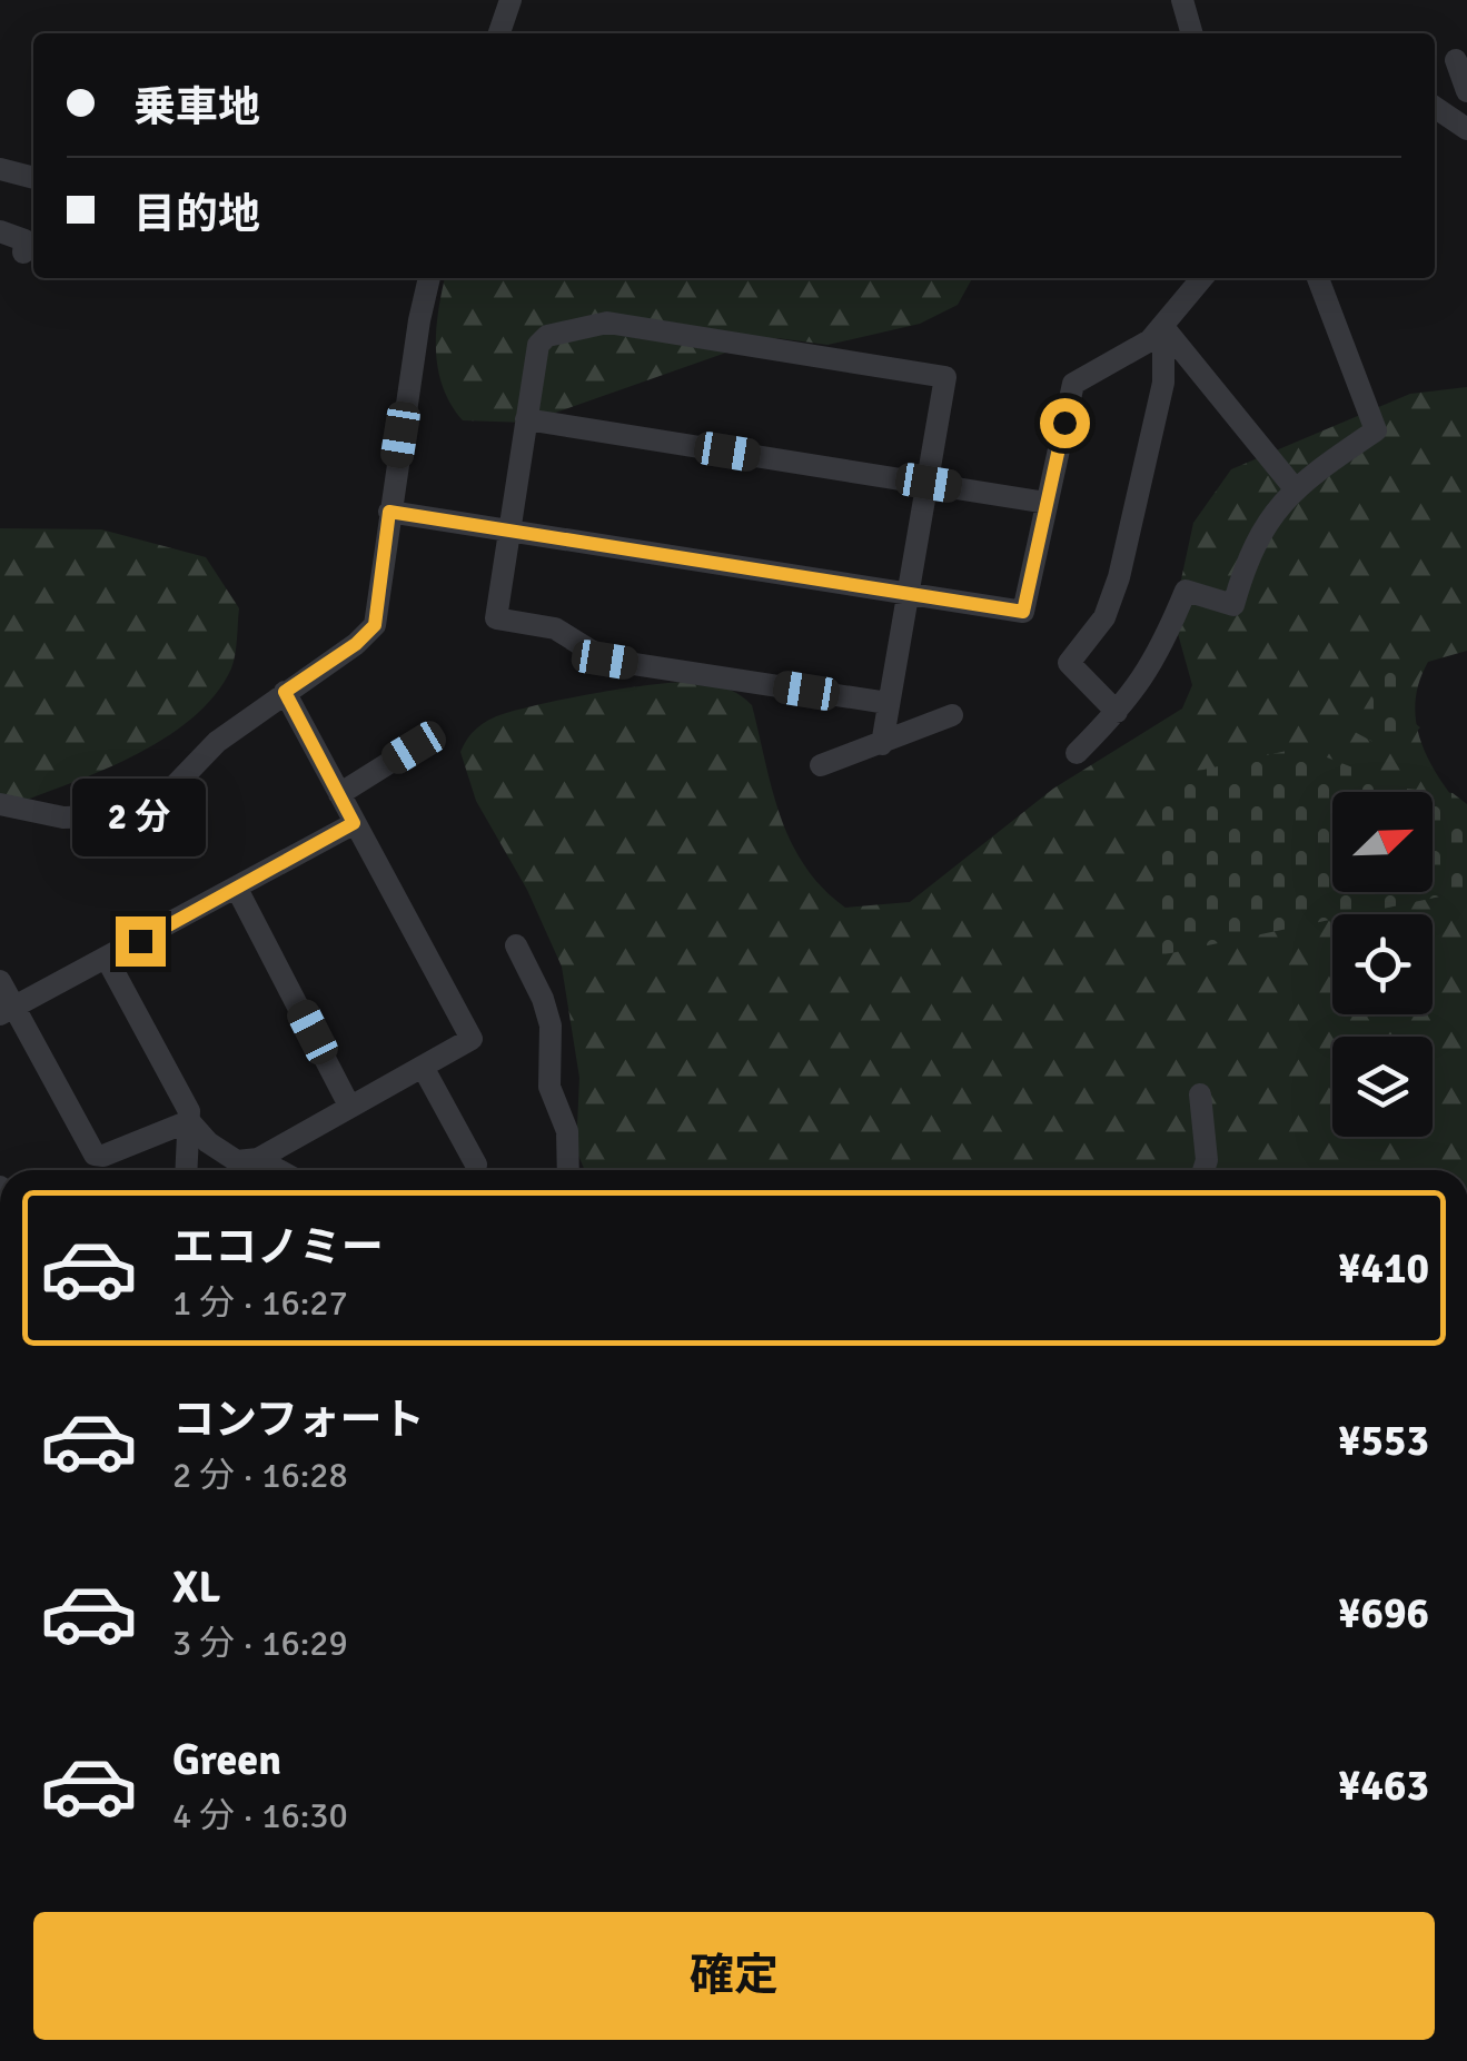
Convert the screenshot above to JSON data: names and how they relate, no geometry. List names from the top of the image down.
{
  "north": "top right",
  "page": {
    "banner": ["乗車地", "目的地"],
    "bubble": "2 分",
    "list": [
      {
        "name": "エコノミー",
        "note": "1 分 · 16:27",
        "value": "¥410"
      },
      {
        "name": "コンフォート",
        "note": "2 分 · 16:28",
        "value": "¥553"
      },
      {
        "name": "XL",
        "note": "3 分 · 16:29",
        "value": "¥696"
      },
      {
        "name": "Green",
        "note": "4 分 · 16:30",
        "value": "¥463"
      }
    ],
    "buttons": "確定"
  }
}
